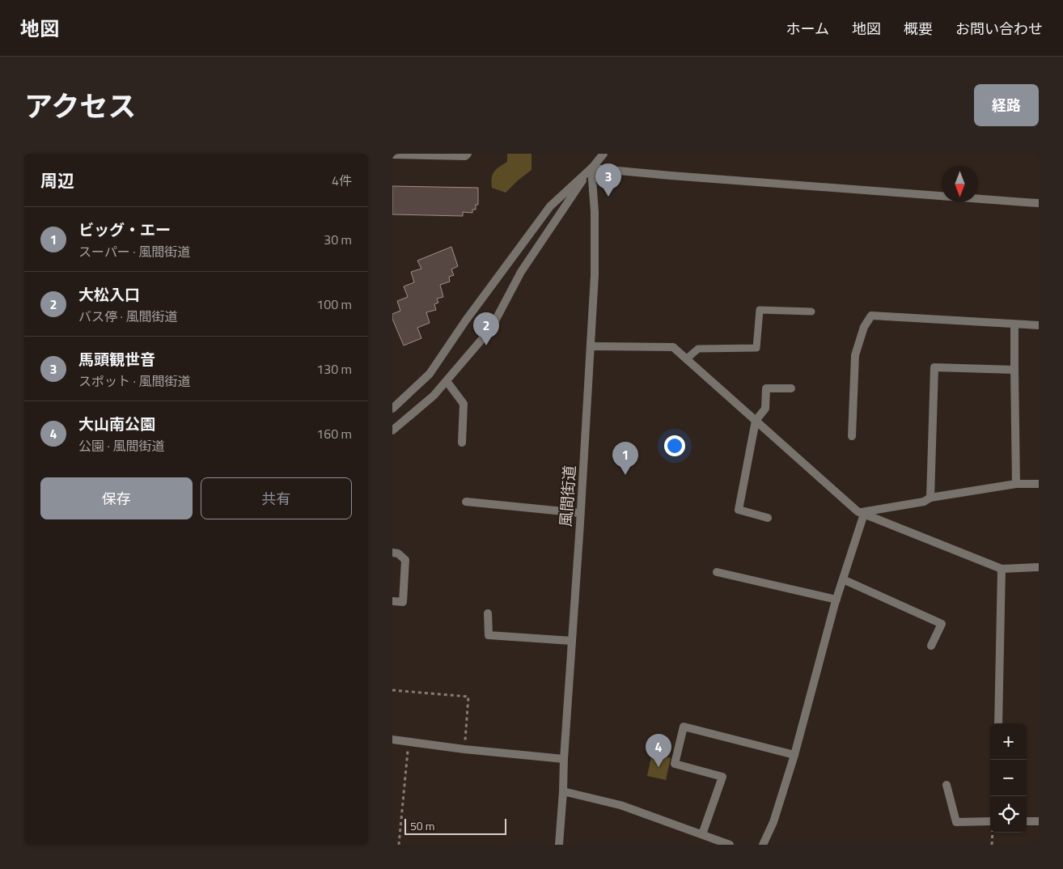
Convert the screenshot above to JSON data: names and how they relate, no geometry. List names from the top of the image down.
{
  "streets": {
    "street": ["風間街道"]
  },
  "scale_bar": "50 m",
  "north": "bottom",
  "page": {
    "header": "地図",
    "nav": [
      "ホーム",
      "地図",
      "概要",
      "お問い合わせ"
    ],
    "title": "アクセス",
    "buttons": [
      "経路",
      ["保存", "共有"]
    ],
    "heading": ["周辺", "4件"],
    "pins": [
      "3",
      "2",
      "1",
      "4"
    ],
    "list": [
      {
        "mark": "1",
        "name": "ビッグ・エー",
        "note": "スーパー · 風間街道",
        "value": "30 m"
      },
      {
        "mark": "2",
        "name": "大松入口",
        "note": "バス停 · 風間街道",
        "value": "100 m"
      },
      {
        "mark": "3",
        "name": "馬頭観世音",
        "note": "スポット · 風間街道",
        "value": "130 m"
      },
      {
        "mark": "4",
        "name": "大山南公園",
        "note": "公園 · 風間街道",
        "value": "160 m"
      }
    ],
    "map_buttons": ["+", "−"],
    "scale": "50 m"
  }
}
